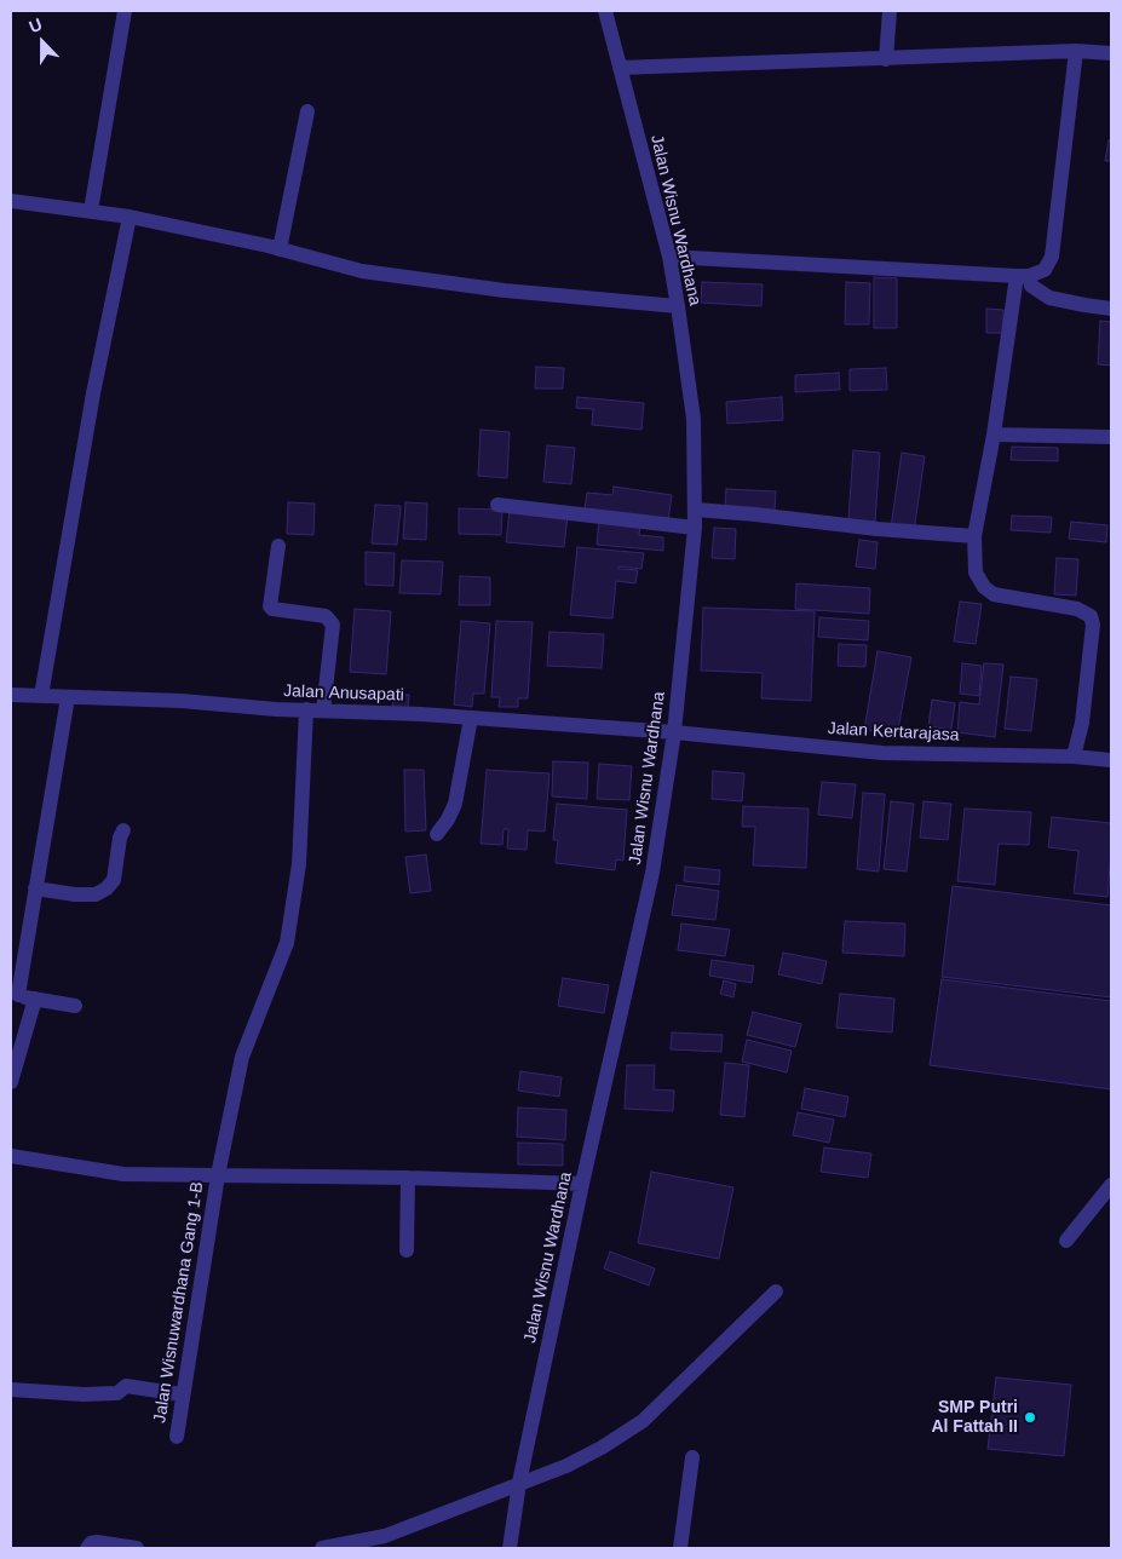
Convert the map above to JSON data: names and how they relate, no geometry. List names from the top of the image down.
{
  "streets": {
    "street": [
      "Jalan Wisnu Wardhana",
      "Jalan Anusapati",
      "Jalan Kertarajasa",
      "Jalan Wisnuwardhana Gang 1-B"
    ]
  },
  "crossings": [
    ["Jalan Wisnu Wardhana", "Jalan Anusapati"],
    ["Jalan Wisnu Wardhana", "Jalan Kertarajasa"],
    ["Jalan Anusapati", "Jalan Kertarajasa"],
    ["Jalan Anusapati", "Jalan Wisnuwardhana Gang 1-B"]
  ],
  "places": ["SMP Putri Al Fattah II"],
  "north": "top"
}
